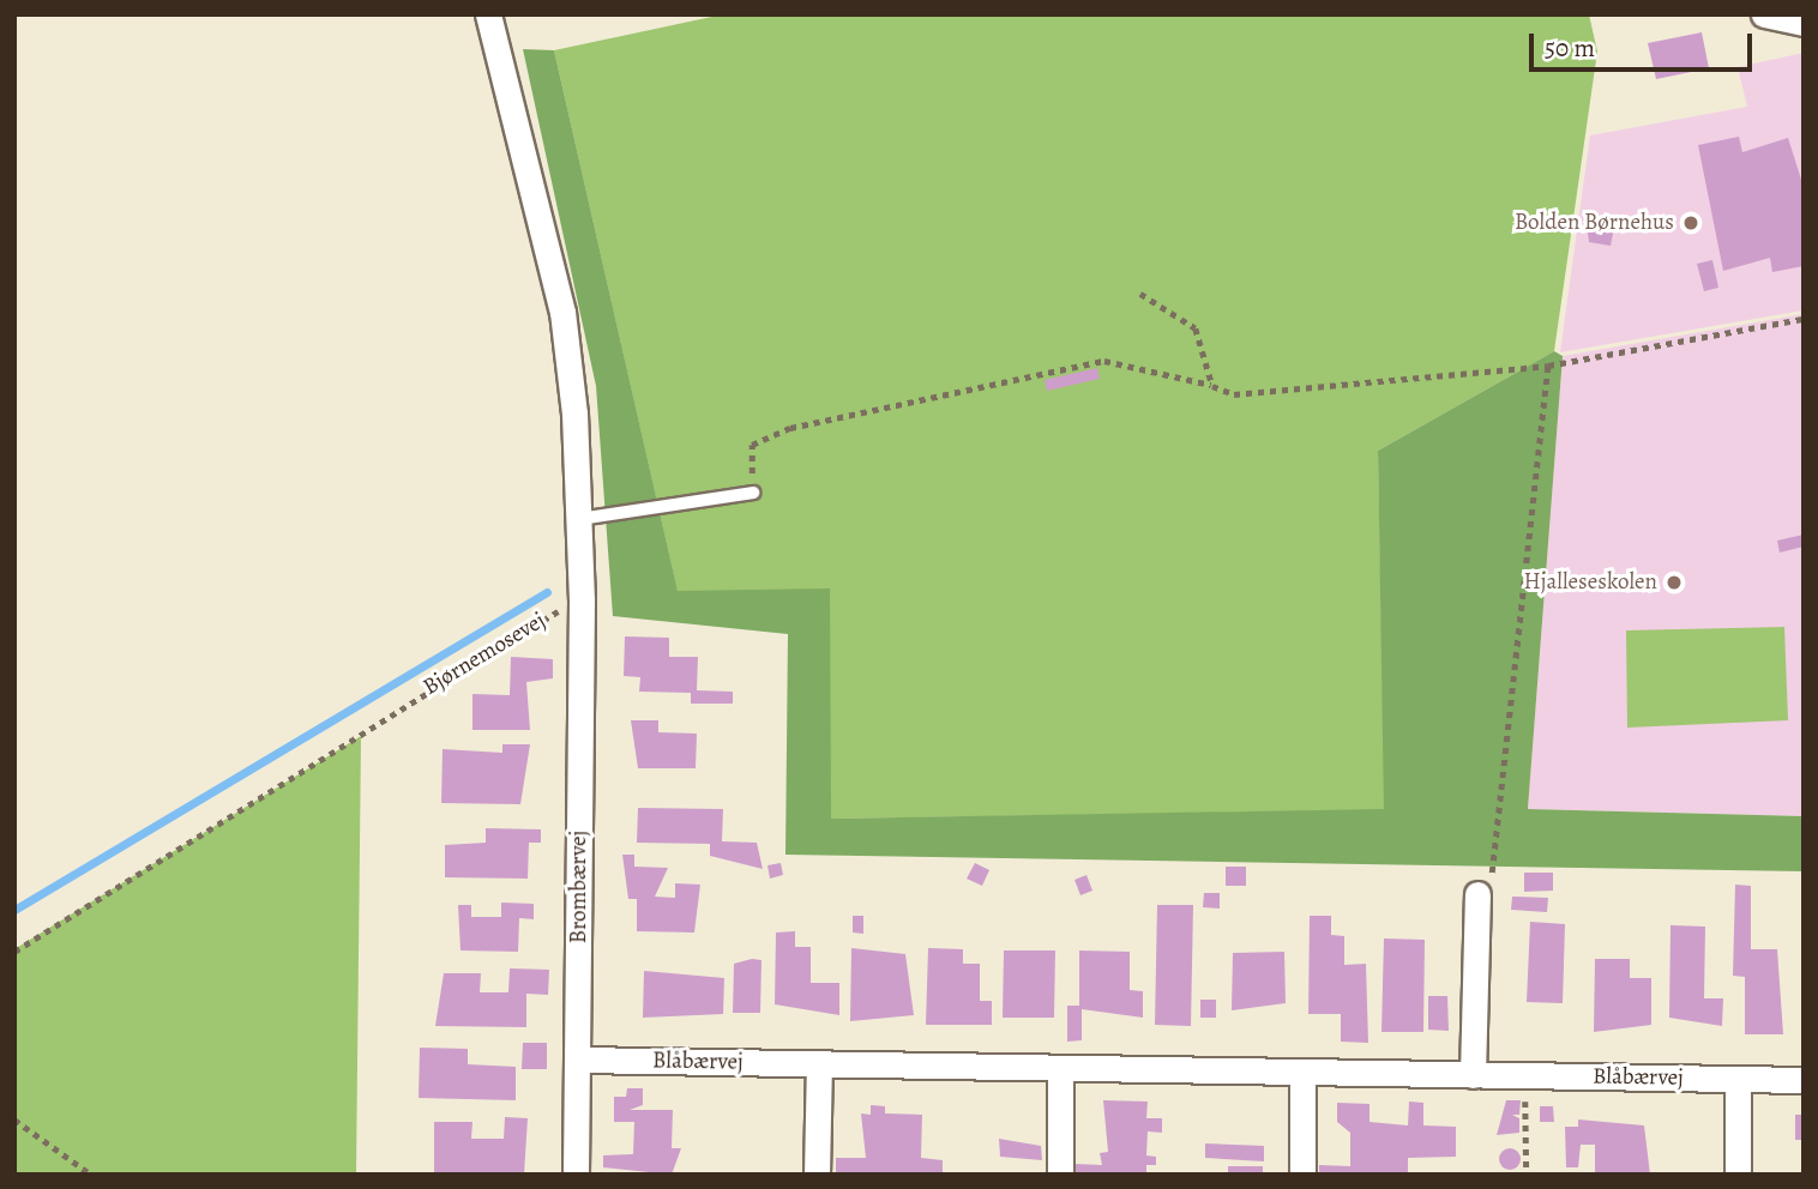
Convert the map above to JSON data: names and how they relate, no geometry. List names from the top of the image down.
{
  "streets": {
    "street": ["Brombærvej", "Blåbærvej"],
    "path": ["Bjørnemosevej"]
  },
  "crossings": [
    ["Bjørnemosevej", "Brombærvej"],
    ["Brombærvej", "Blåbærvej"]
  ],
  "places": ["Bolden Børnehus", "Hjalleseskolen"],
  "scale_bar": "50 m"
}
